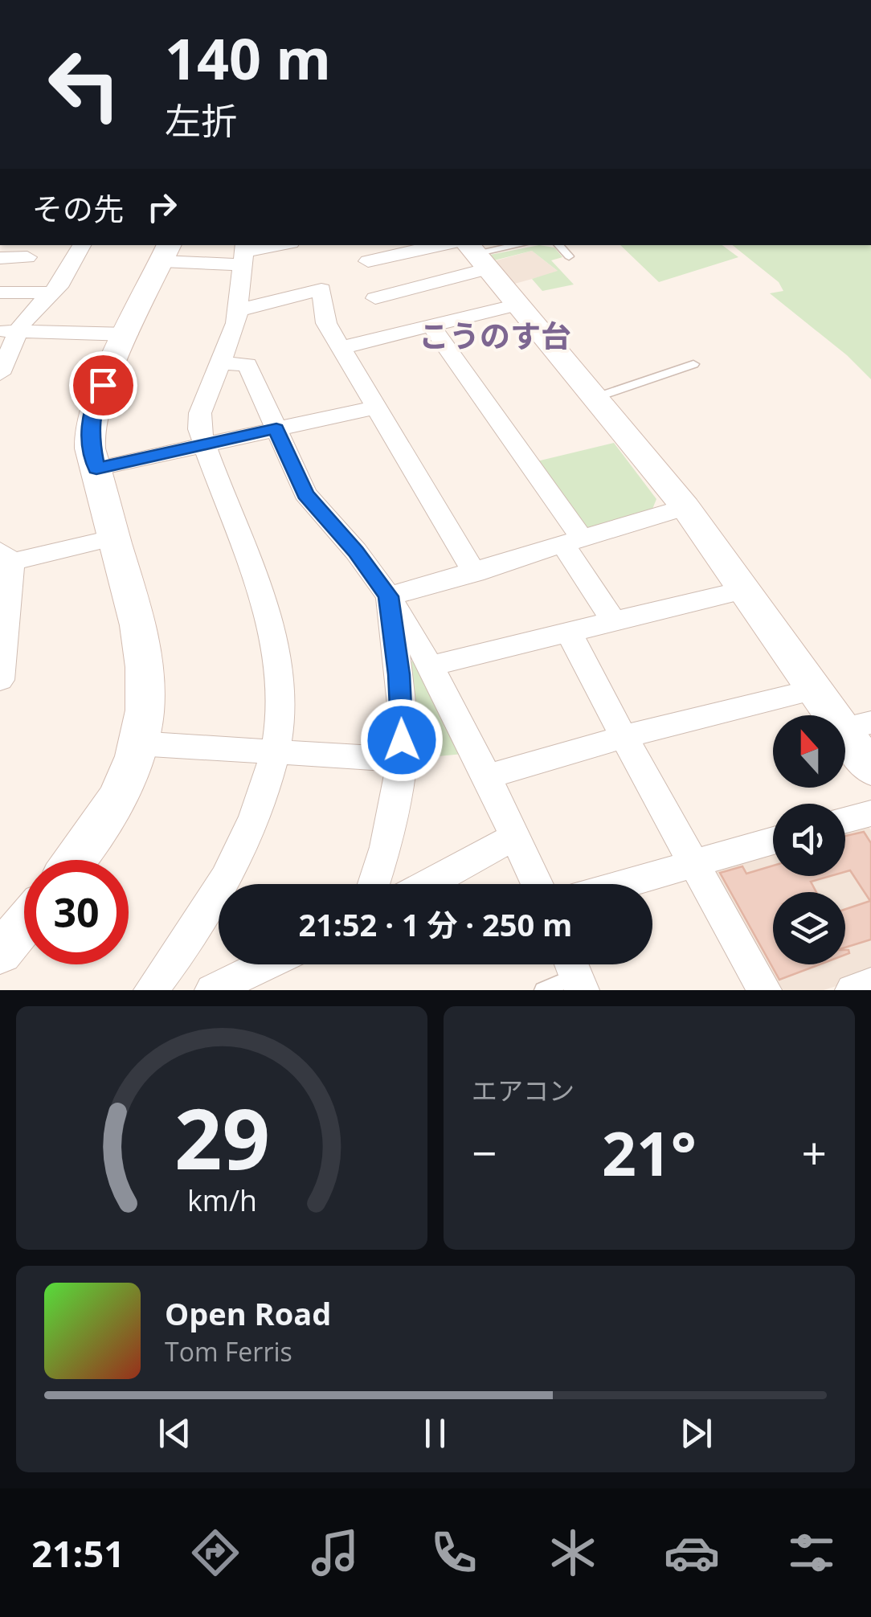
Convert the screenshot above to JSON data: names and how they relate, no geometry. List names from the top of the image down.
{
  "districts": ["こうのす台"],
  "north": "top",
  "page": {
    "turn": ["140 m", "左折"],
    "then": "その先",
    "limit": "30",
    "trip": "21:52 · 1 分 · 250 m",
    "tile": "エアコン",
    "heat": ["−", "21°", "+"],
    "song": ["Open Road", "Tom Ferris"],
    "tabs": "21:51",
    "gauge": ["29", "km/h"]
  }
}
